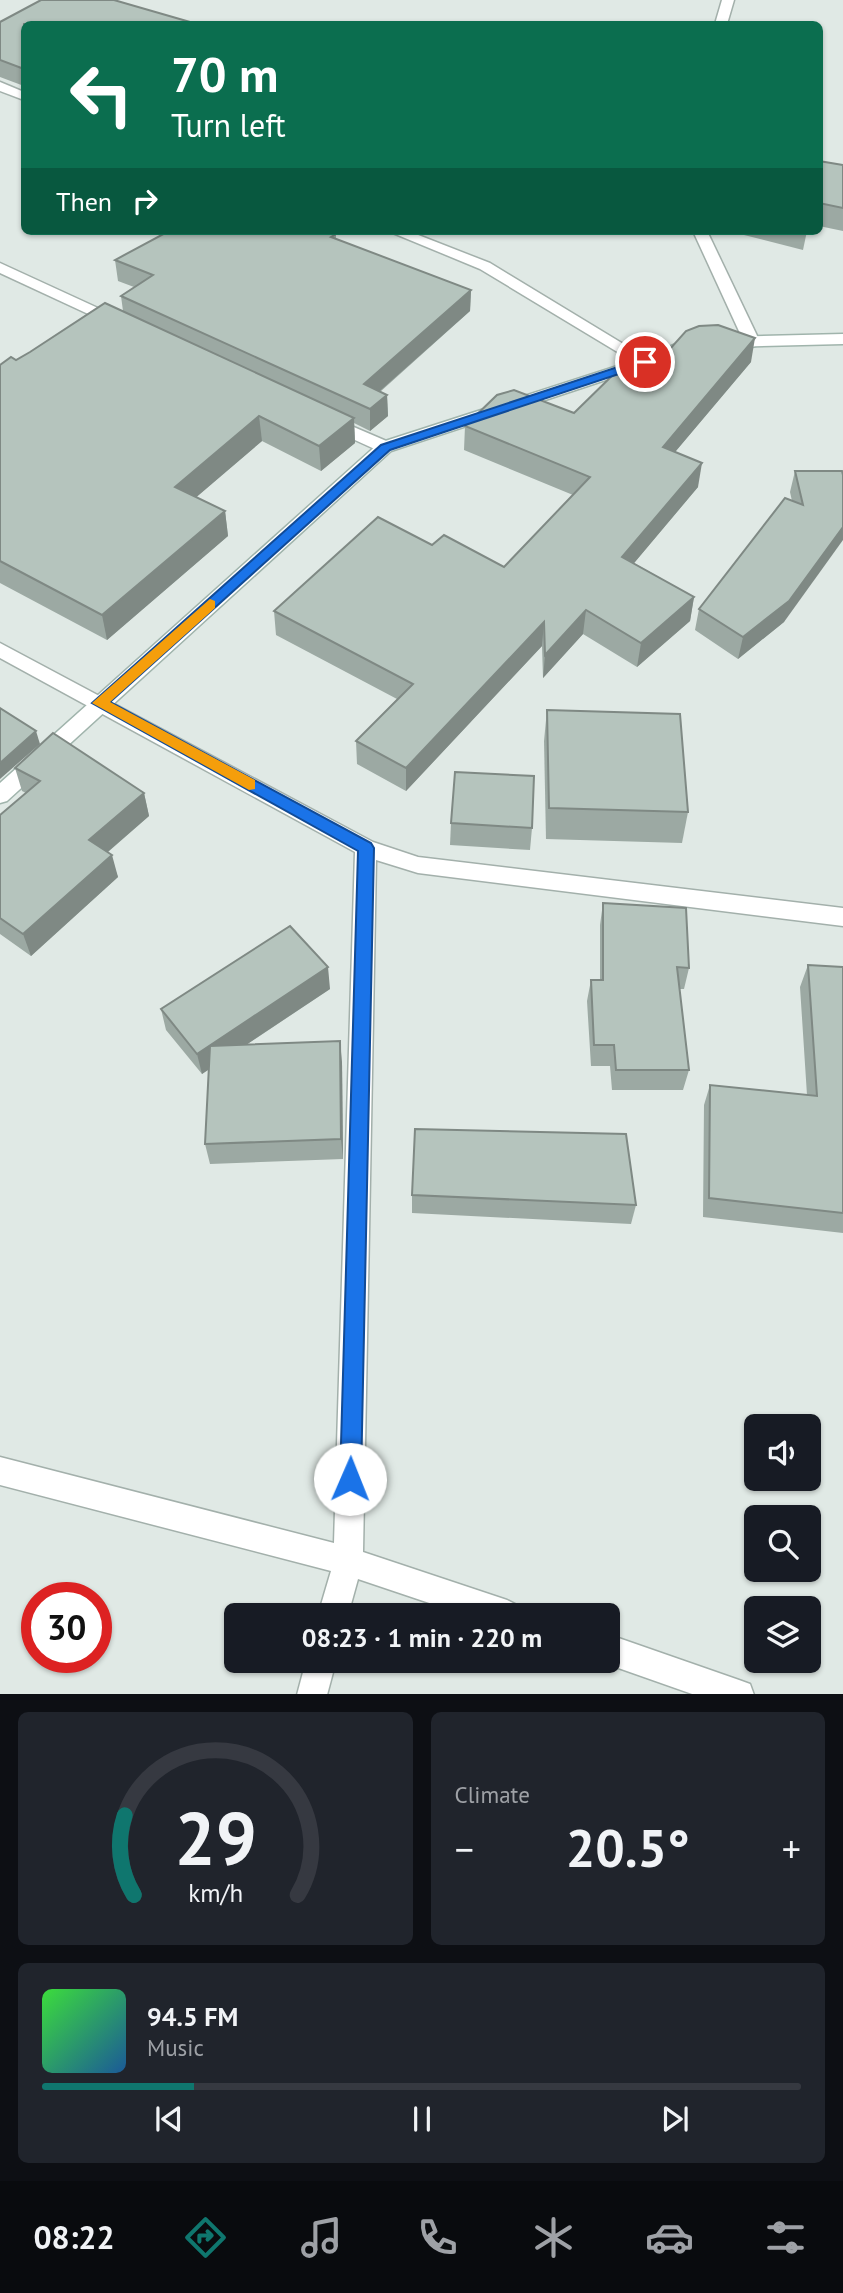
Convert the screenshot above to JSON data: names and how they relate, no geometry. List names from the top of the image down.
{
  "page": {
    "turn": ["70 m", "Turn left"],
    "then": "Then",
    "limit": "30",
    "trip": "08:23 · 1 min · 220 m",
    "tile": "Climate",
    "heat": ["−", "20.5°", "+"],
    "song": ["94.5 FM", "Music"],
    "tabs": "08:22",
    "gauge": ["29", "km/h"]
  }
}
